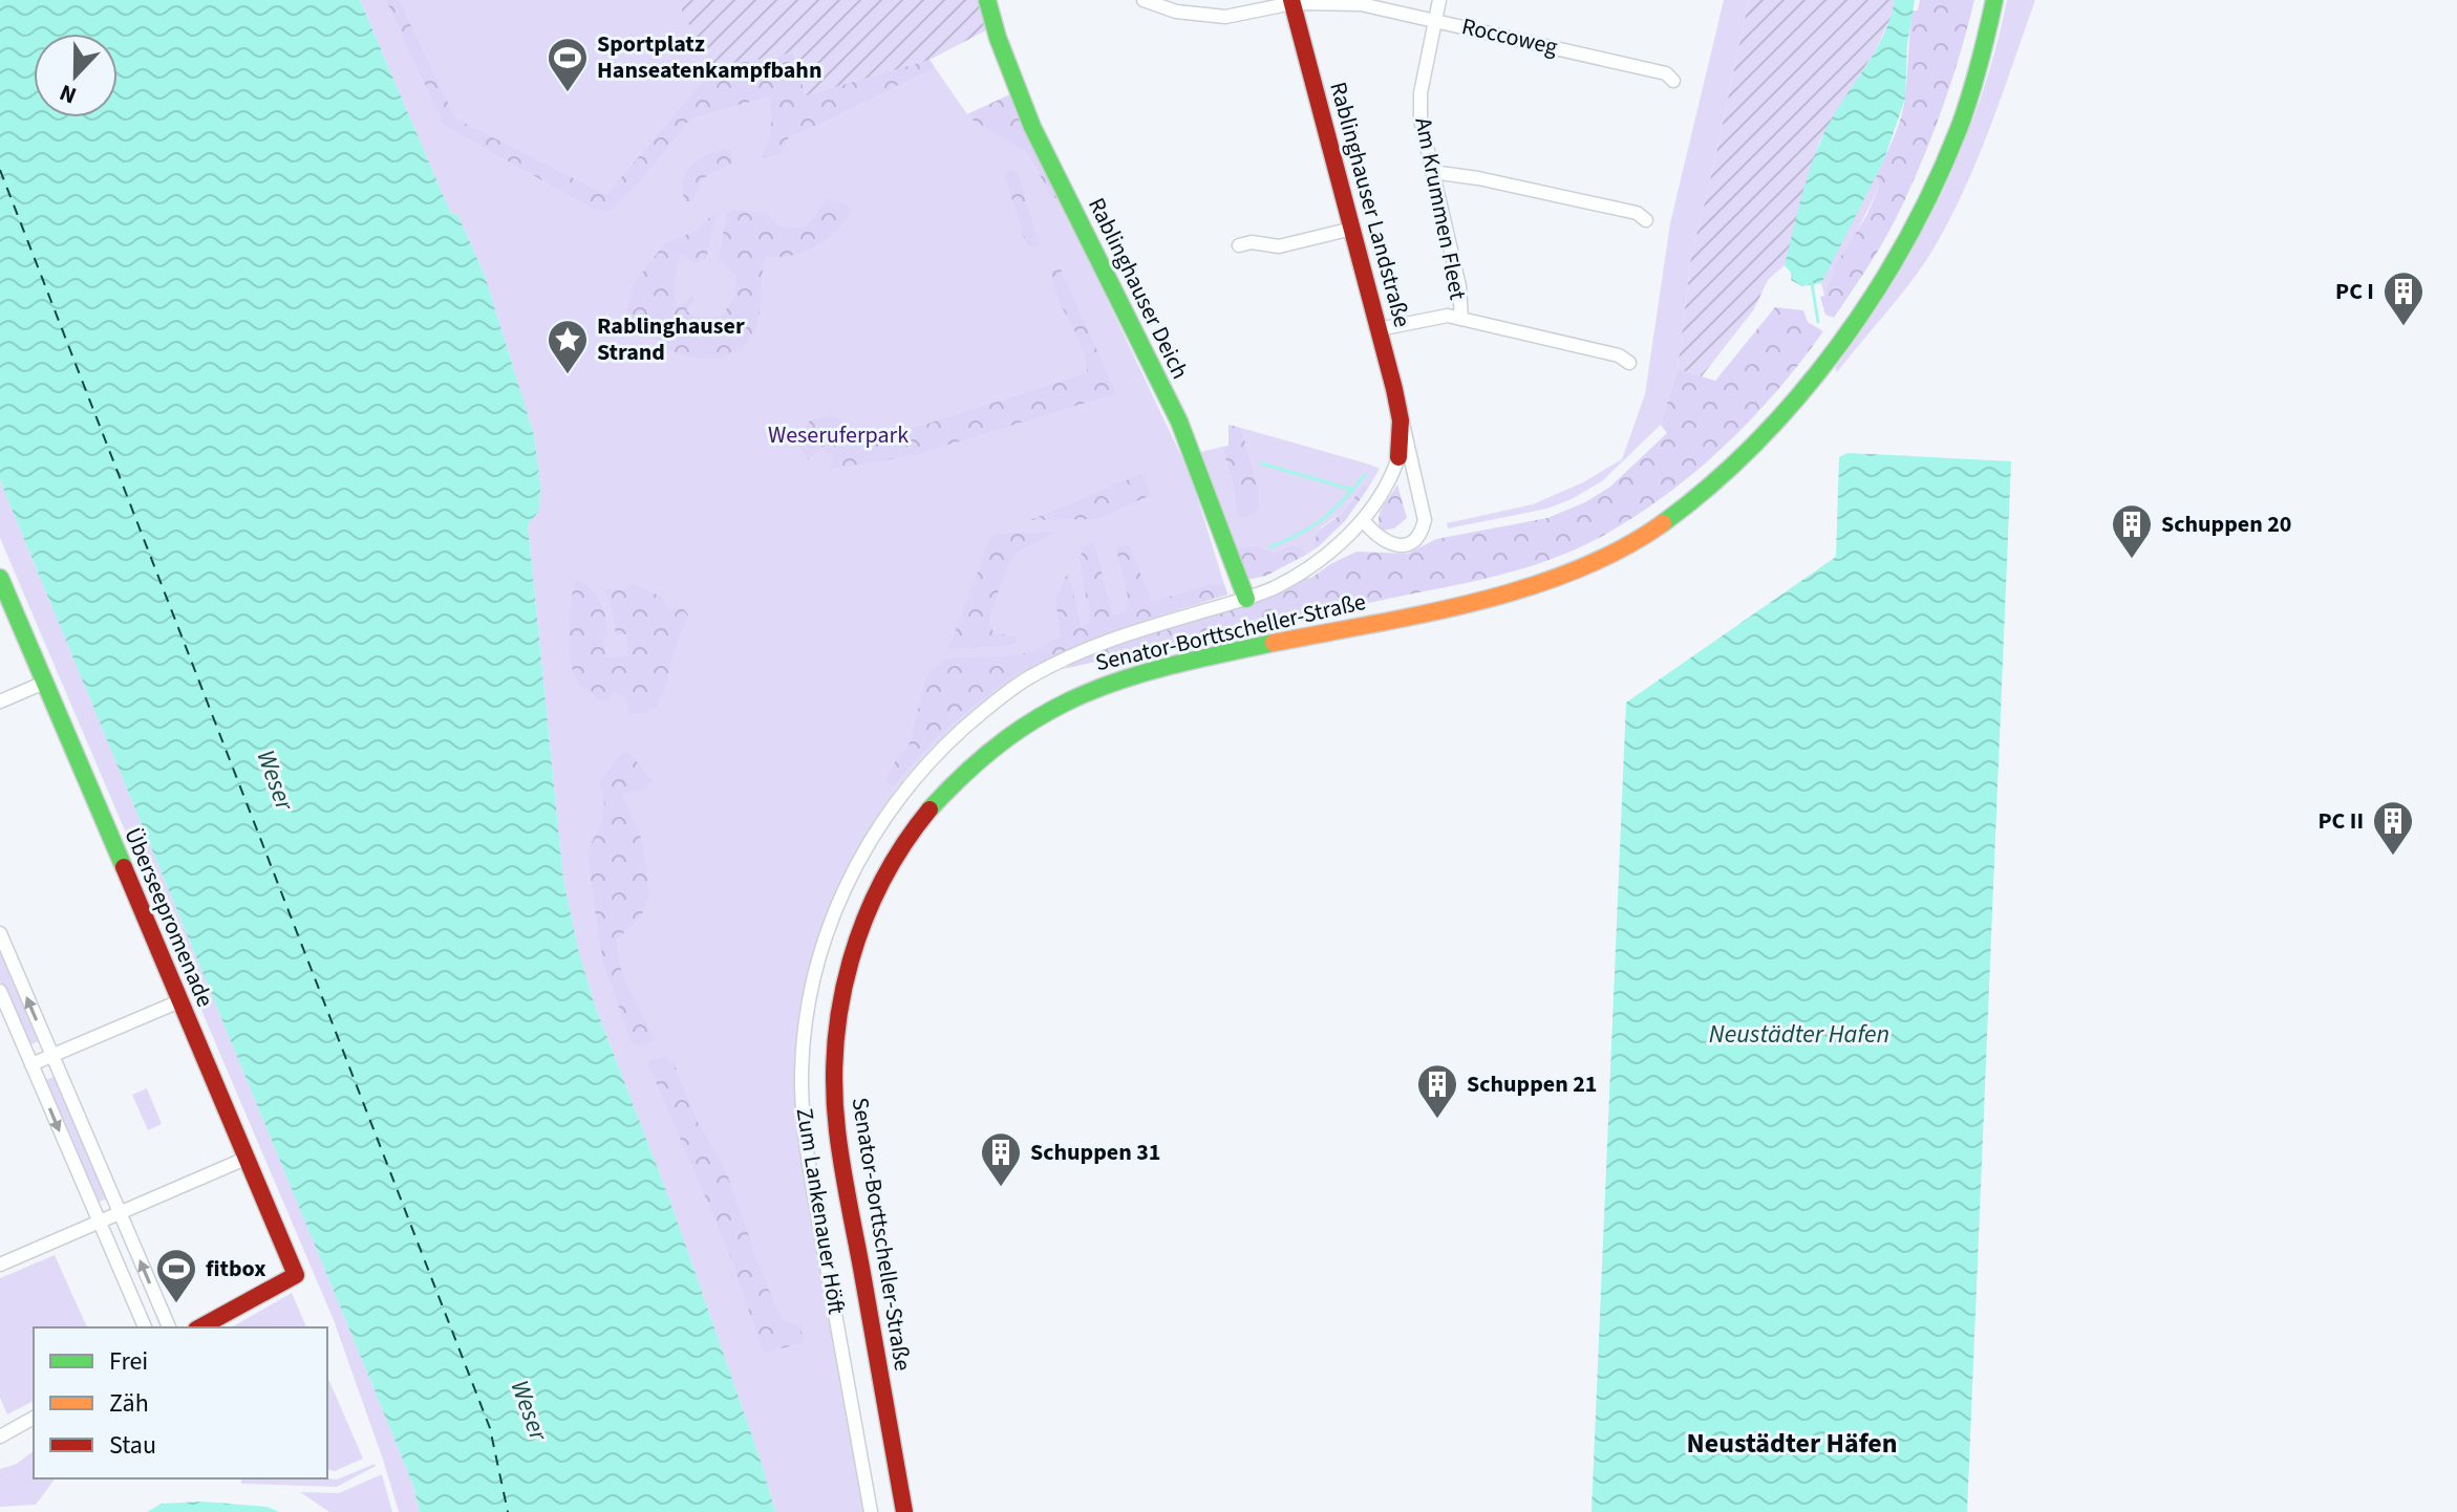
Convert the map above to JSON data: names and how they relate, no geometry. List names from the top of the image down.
{
  "streets": {
    "street": [
      "Roccoweg",
      "Rablinghauser Landstraße",
      "Am Krummen Fleet",
      "Rablinghauser Deich",
      "Senator-Borttscheller-Straße",
      "Überseepromenade",
      "Zum Lankenauer Höft"
    ]
  },
  "crossings": [
    ["Roccoweg", "Rablinghauser Landstraße"],
    ["Roccoweg", "Am Krummen Fleet"],
    ["Rablinghauser Landstraße", "Zum Lankenauer Höft"],
    ["Rablinghauser Deich", "Zum Lankenauer Höft"]
  ],
  "districts": ["Neustädter Häfen"],
  "water": ["Weser", "Neustädter Hafen"],
  "parks": ["Weseruferpark"],
  "places": {
    "sports": ["Sportplatz Hanseatenkampfbahn", "fitbox"],
    "building": [
      "PC I",
      "Schuppen 20",
      "PC II",
      "Schuppen 21",
      "Schuppen 31"
    ],
    "place": ["Rablinghauser Strand"]
  },
  "legend": ["Frei", "Zäh", "Stau"],
  "north": "bottom"
}
